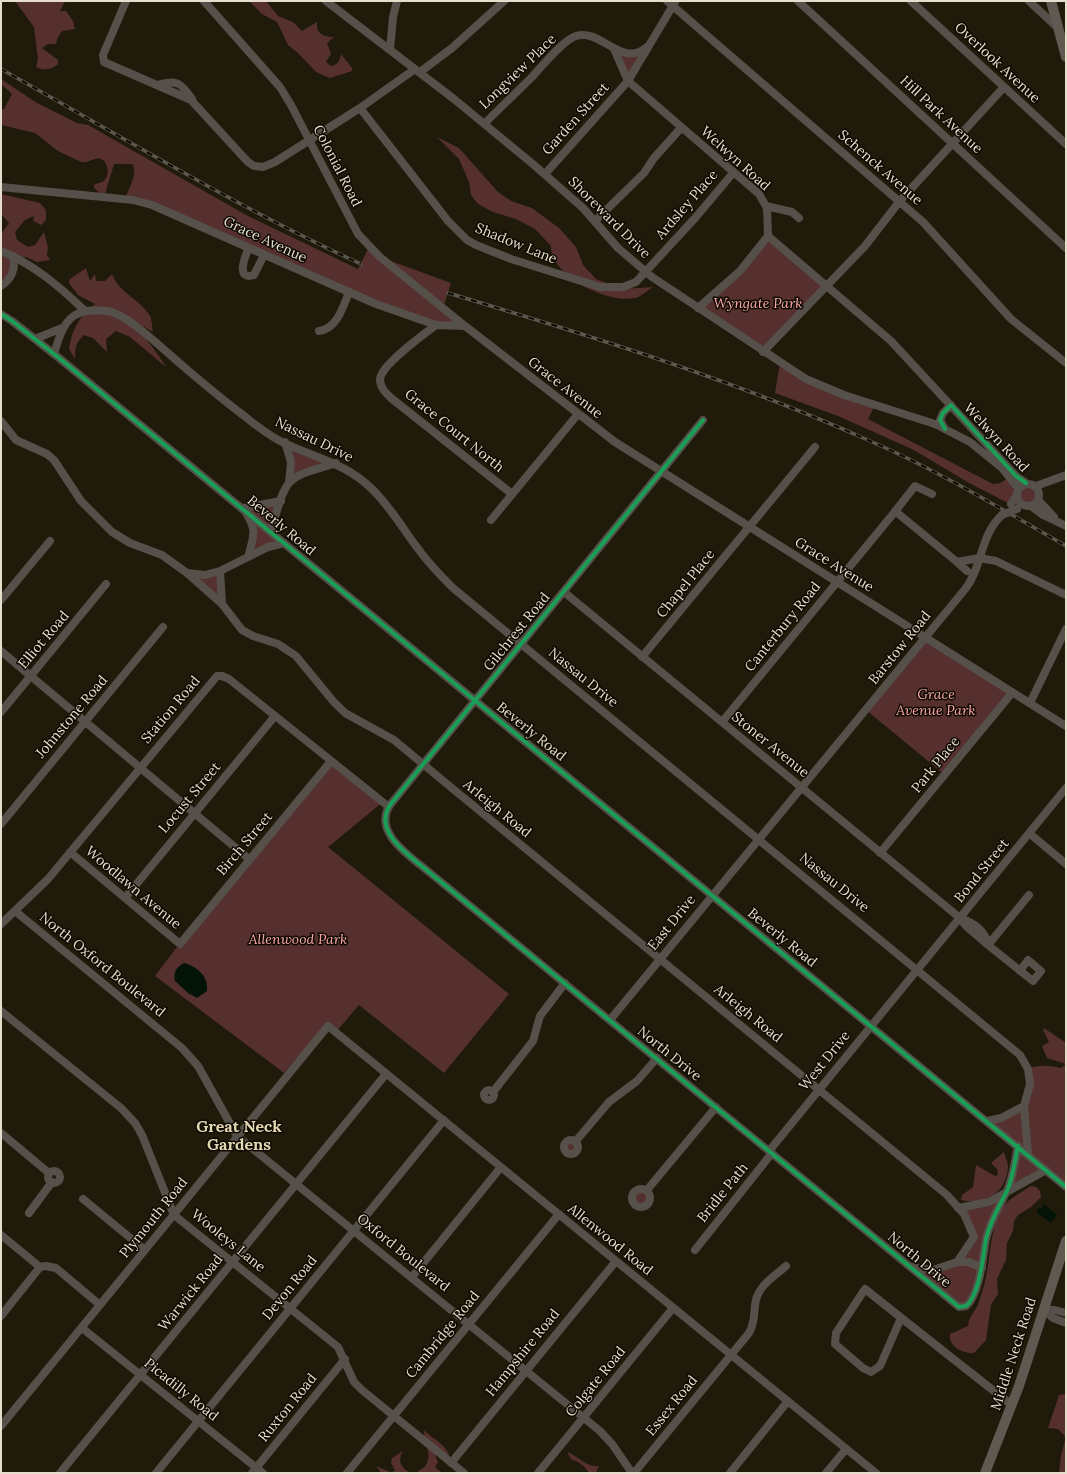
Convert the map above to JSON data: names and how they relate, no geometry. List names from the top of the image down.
{
  "streets": {
    "main road": ["Middle Neck Road"],
    "street": [
      "Overlook Avenue",
      "Longview Place",
      "Hill Park Avenue",
      "Garden Street",
      "Welwyn Road",
      "Colonial Road",
      "Schenck Avenue",
      "Ardsley Place",
      "Shoreward Drive",
      "Grace Avenue",
      "Shadow Lane",
      "Grace Court North",
      "Nassau Drive",
      "Beverly Road",
      "Chapel Place",
      "Canterbury Road",
      "Gilchrest Road",
      "Elliot Road",
      "Barstow Road",
      "Station Road",
      "Johnstone Road",
      "Stoner Avenue",
      "Park Place",
      "Locust Street",
      "Arleigh Road",
      "Birch Street",
      "Bond Street",
      "Woodlawn Avenue",
      "East Drive",
      "North Oxford Boulevard",
      "North Drive",
      "West Drive",
      "Bridle Path",
      "Plymouth Road",
      "Allenwood Road",
      "Wooleys Lane",
      "Oxford Boulevard",
      "Devon Road",
      "Warwick Road",
      "Cambridge Road",
      "Hampshire Road",
      "Colgate Road",
      "Picadilly Road",
      "Essex Road",
      "Ruxton Road"
    ]
  },
  "crossings": [
    ["Longview Place", "Garden Street"],
    ["Longview Place", "Shoreward Drive"],
    ["Garden Street", "Welwyn Road"],
    ["Garden Street", "Schenck Avenue"],
    ["Garden Street", "Shoreward Drive"],
    ["Welwyn Road", "Ardsley Place"],
    ["Welwyn Road", "Shoreward Drive"],
    ["Welwyn Road", "Barstow Road"],
    ["Colonial Road", "Grace Avenue"],
    ["Ardsley Place", "Shoreward Drive"],
    ["Ardsley Place", "Shadow Lane"],
    ["Shoreward Drive", "Shadow Lane"],
    ["Grace Avenue", "Grace Court North"],
    ["Grace Avenue", "Chapel Place"],
    ["Grace Avenue", "Canterbury Road"],
    ["Grace Avenue", "Gilchrest Road"],
    ["Grace Avenue", "Barstow Road"],
    ["Grace Avenue", "Park Place"],
    ["Nassau Drive", "Beverly Road"],
    ["Nassau Drive", "Gilchrest Road"],
    ["Nassau Drive", "Bond Street"],
    ["Nassau Drive", "East Drive"],
    ["Nassau Drive", "West Drive"],
    ["Beverly Road", "Gilchrest Road"],
    ["Beverly Road", "East Drive"],
    ["Beverly Road", "West Drive"],
    ["Chapel Place", "Stoner Avenue"],
    ["Canterbury Road", "Stoner Avenue"],
    ["Gilchrest Road", "Station Road"],
    ["Gilchrest Road", "Stoner Avenue"],
    ["Gilchrest Road", "Arleigh Road"],
    ["Gilchrest Road", "North Drive"],
    ["Barstow Road", "Stoner Avenue"],
    ["Barstow Road", "East Drive"],
    ["Station Road", "Locust Street"],
    ["Station Road", "Birch Street"],
    ["Station Road", "Woodlawn Avenue"],
    ["Station Road", "North Oxford Boulevard"],
    ["Station Road", "North Drive"],
    ["Stoner Avenue", "Park Place"],
    ["Stoner Avenue", "Bond Street"],
    ["Stoner Avenue", "East Drive"],
    ["Locust Street", "Woodlawn Avenue"],
    ["Arleigh Road", "East Drive"],
    ["Arleigh Road", "West Drive"],
    ["Birch Street", "Woodlawn Avenue"],
    ["Bond Street", "West Drive"],
    ["East Drive", "North Drive"],
    ["North Oxford Boulevard", "Oxford Boulevard"],
    ["North Drive", "West Drive"],
    ["North Drive", "Bridle Path"],
    ["West Drive", "Bridle Path"],
    ["Plymouth Road", "Allenwood Road"],
    ["Plymouth Road", "Wooleys Lane"],
    ["Plymouth Road", "Oxford Boulevard"],
    ["Plymouth Road", "Picadilly Road"],
    ["Allenwood Road", "Devon Road"],
    ["Allenwood Road", "Warwick Road"],
    ["Allenwood Road", "Cambridge Road"],
    ["Allenwood Road", "Hampshire Road"],
    ["Allenwood Road", "Colgate Road"],
    ["Allenwood Road", "Essex Road"],
    ["Wooleys Lane", "Devon Road"],
    ["Wooleys Lane", "Warwick Road"],
    ["Wooleys Lane", "Cambridge Road"],
    ["Wooleys Lane", "Hampshire Road"],
    ["Wooleys Lane", "Ruxton Road"],
    ["Oxford Boulevard", "Devon Road"],
    ["Oxford Boulevard", "Warwick Road"],
    ["Oxford Boulevard", "Cambridge Road"],
    ["Oxford Boulevard", "Hampshire Road"],
    ["Oxford Boulevard", "Colgate Road"],
    ["Oxford Boulevard", "Essex Road"],
    ["Devon Road", "Picadilly Road"],
    ["Warwick Road", "Picadilly Road"],
    ["Picadilly Road", "Ruxton Road"]
  ],
  "districts": ["Great Neck Gardens"],
  "parks": ["Wyngate Park", "Grace Avenue Park", "Allenwood Park"]
}
